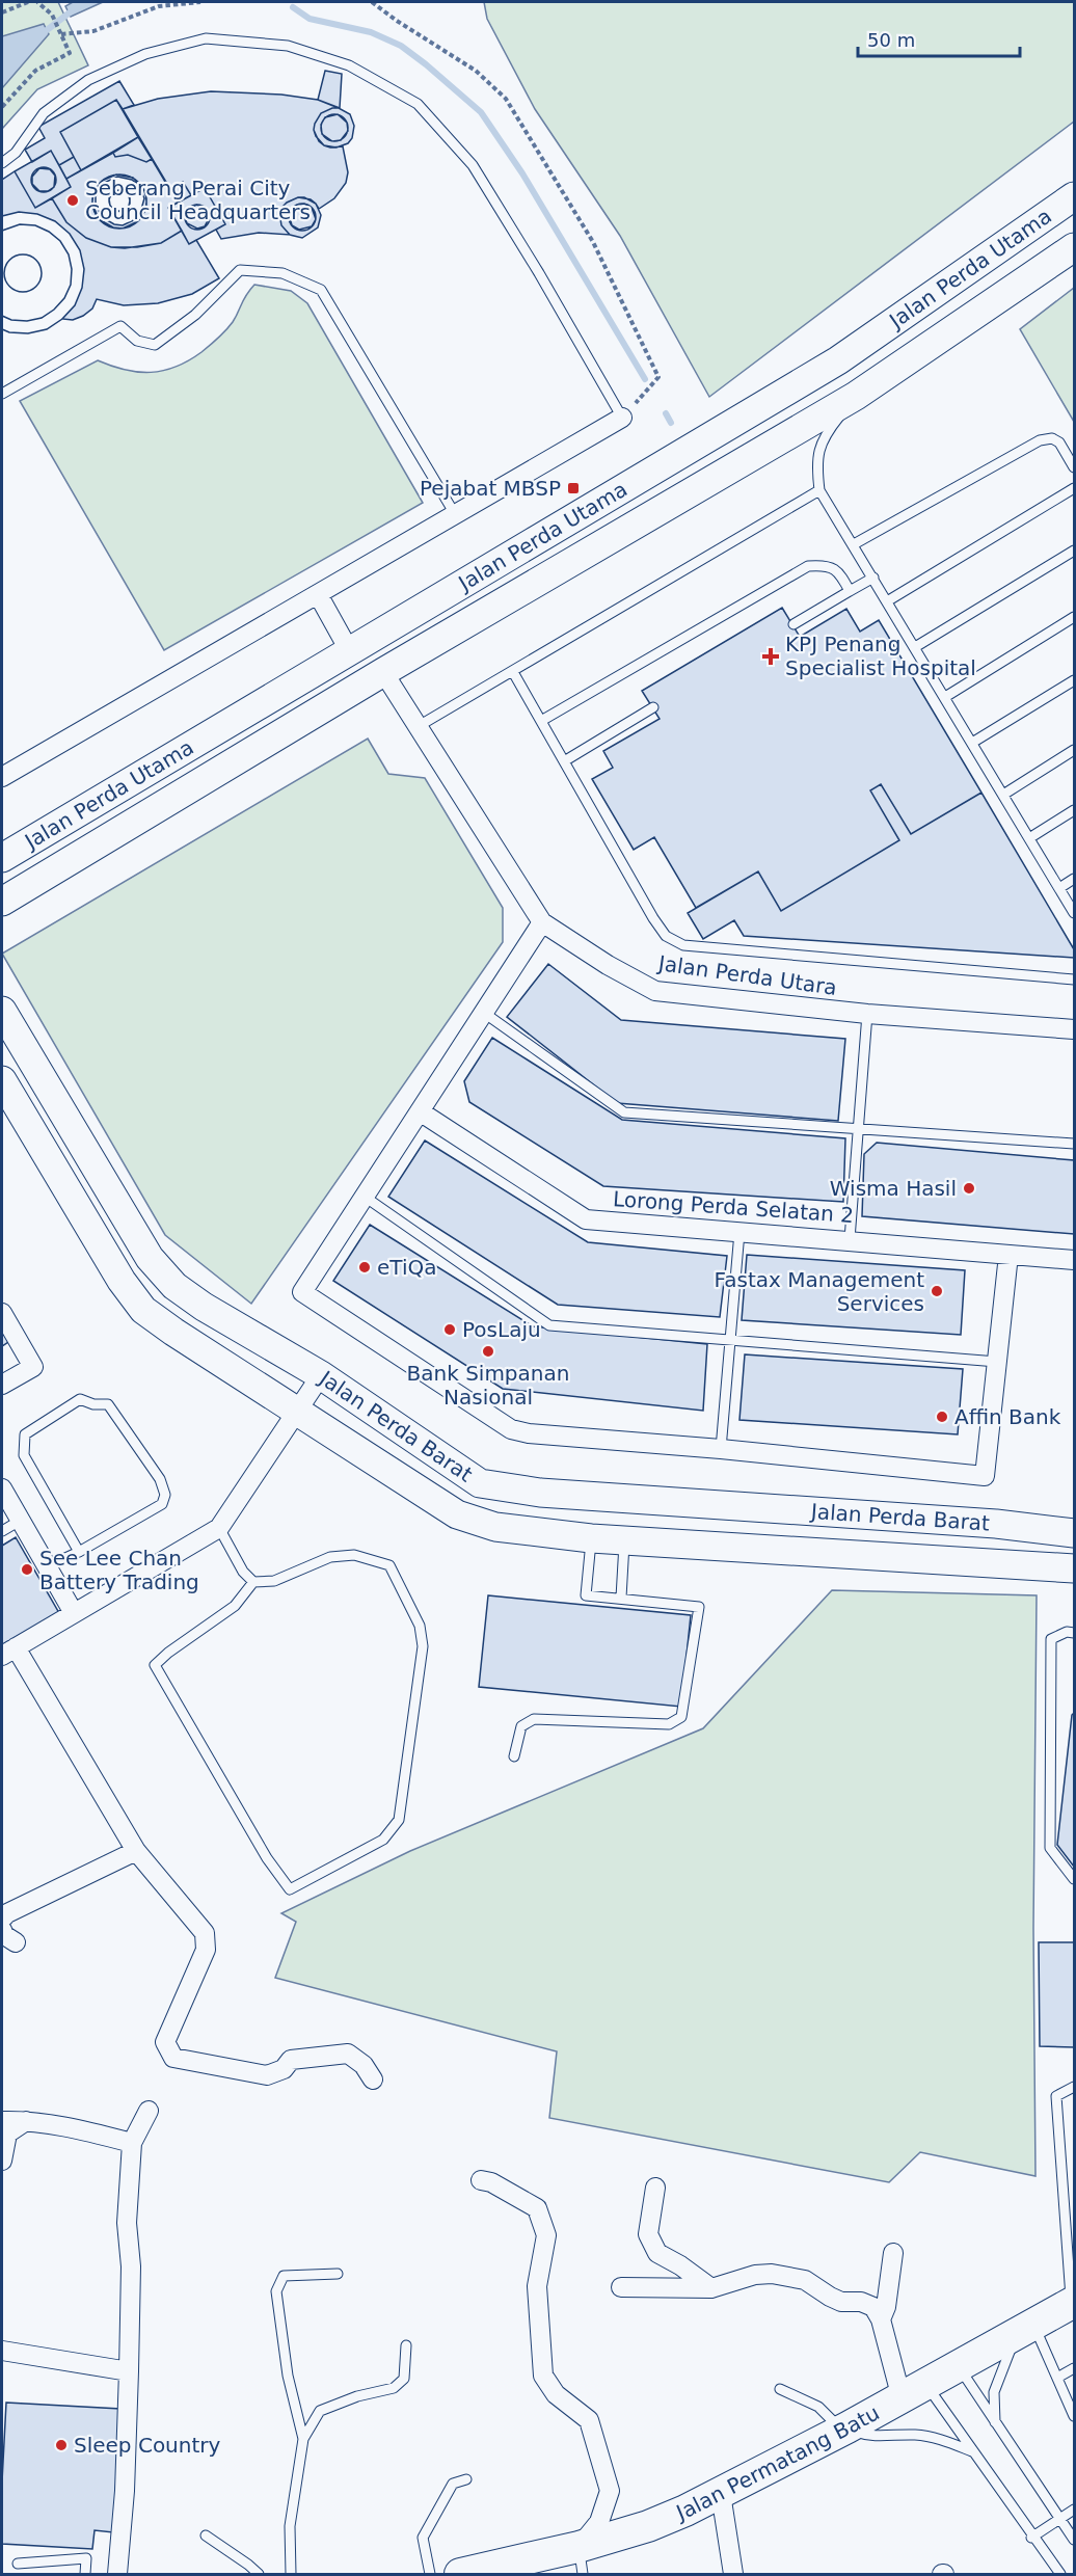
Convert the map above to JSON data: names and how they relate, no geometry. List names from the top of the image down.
{
  "streets": {
    "main road": ["Jalan Permatang Batu"],
    "street": [
      "Jalan Perda Utama",
      "Jalan Perda Utara",
      "Lorong Perda Selatan 2",
      "Jalan Perda Barat"
    ]
  },
  "crossings": [
    ["Jalan Perda Utama", "Jalan Perda Utara"]
  ],
  "places": {
    "other": [
      "Seberang Perai City Council Headquarters",
      "Wisma Hasil",
      "eTiQa",
      "Fastax Management Services",
      "PosLaju",
      "Bank Simpanan Nasional",
      "Affin Bank",
      "See Lee Chan Battery Trading",
      "Sleep Country"
    ],
    "transit": ["Pejabat MBSP"],
    "health": ["KPJ Penang Specialist Hospital"]
  },
  "scale_bar": "50 m"
}
